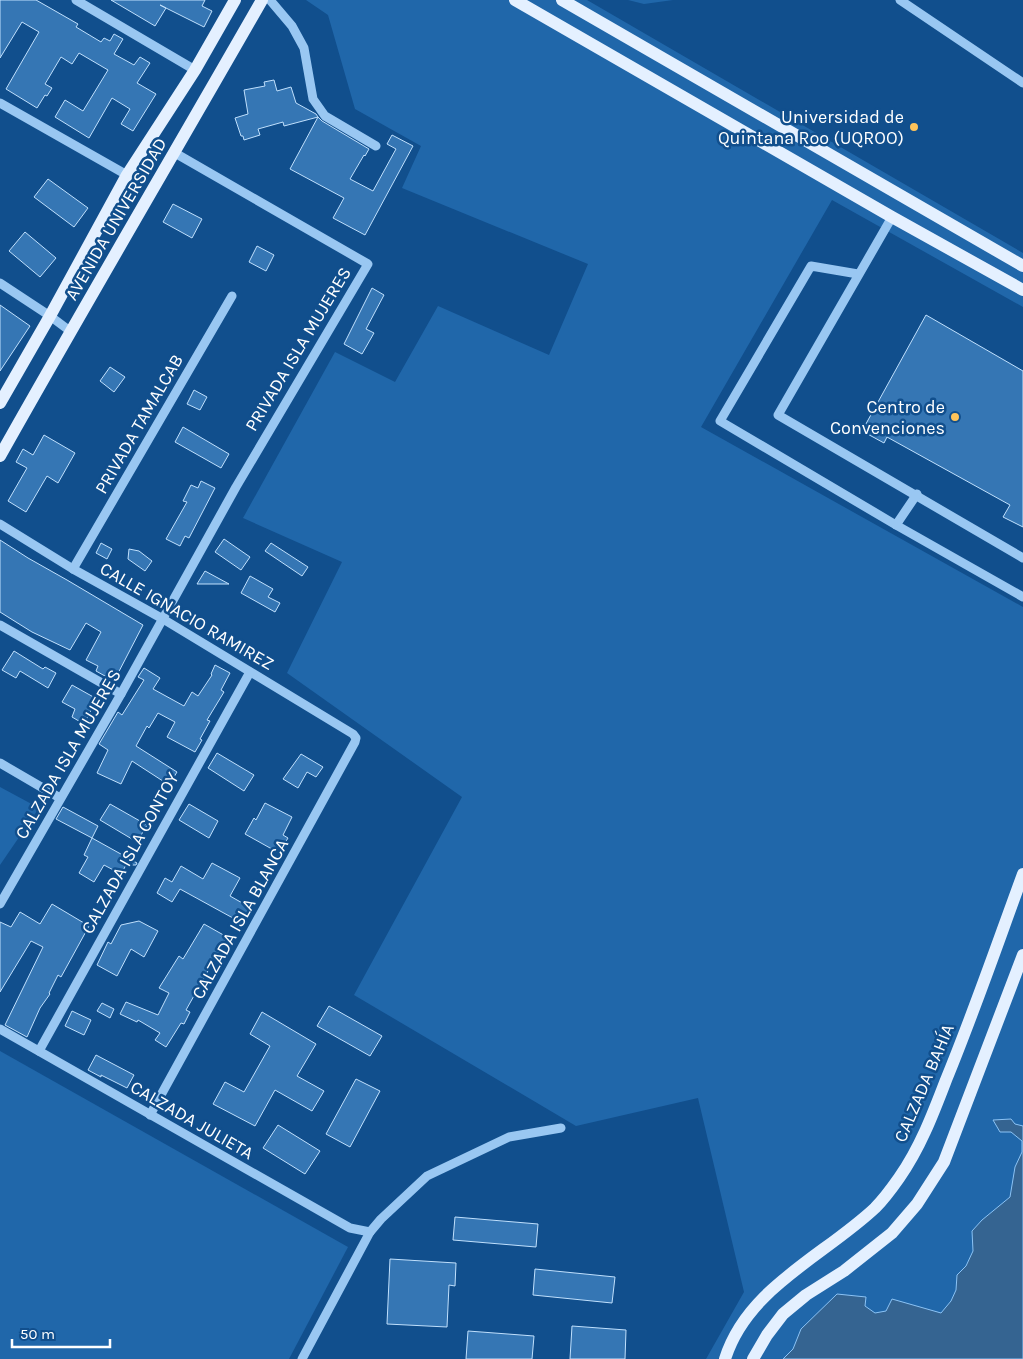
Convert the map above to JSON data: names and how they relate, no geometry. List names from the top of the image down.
{
  "streets": {
    "main road": ["AVENIDA UNIVERSIDAD", "CALZADA BAHÍA"],
    "street": [
      "PRIVADA ISLA MUJERES",
      "PRIVADA TAMALCAB",
      "CALLE IGNACIO RAMIREZ",
      "CALZADA ISLA MUJERES",
      "CALZADA ISLA CONTOY",
      "CALZADA ISLA BLANCA",
      "CALZADA JULIETA"
    ]
  },
  "crossings": [
    ["AVENIDA UNIVERSIDAD", "PRIVADA ISLA MUJERES"],
    ["PRIVADA ISLA MUJERES", "CALLE IGNACIO RAMIREZ"],
    ["PRIVADA ISLA MUJERES", "CALZADA ISLA MUJERES"],
    ["PRIVADA TAMALCAB", "CALLE IGNACIO RAMIREZ"],
    ["CALLE IGNACIO RAMIREZ", "CALZADA ISLA MUJERES"],
    ["CALLE IGNACIO RAMIREZ", "CALZADA ISLA CONTOY"],
    ["CALLE IGNACIO RAMIREZ", "CALZADA ISLA BLANCA"],
    ["CALZADA ISLA CONTOY", "CALZADA JULIETA"],
    ["CALZADA ISLA BLANCA", "CALZADA JULIETA"]
  ],
  "places": ["Universidad de Quintana Roo (UQROO)", "Centro de Convenciones"],
  "scale_bar": "50 m"
}
